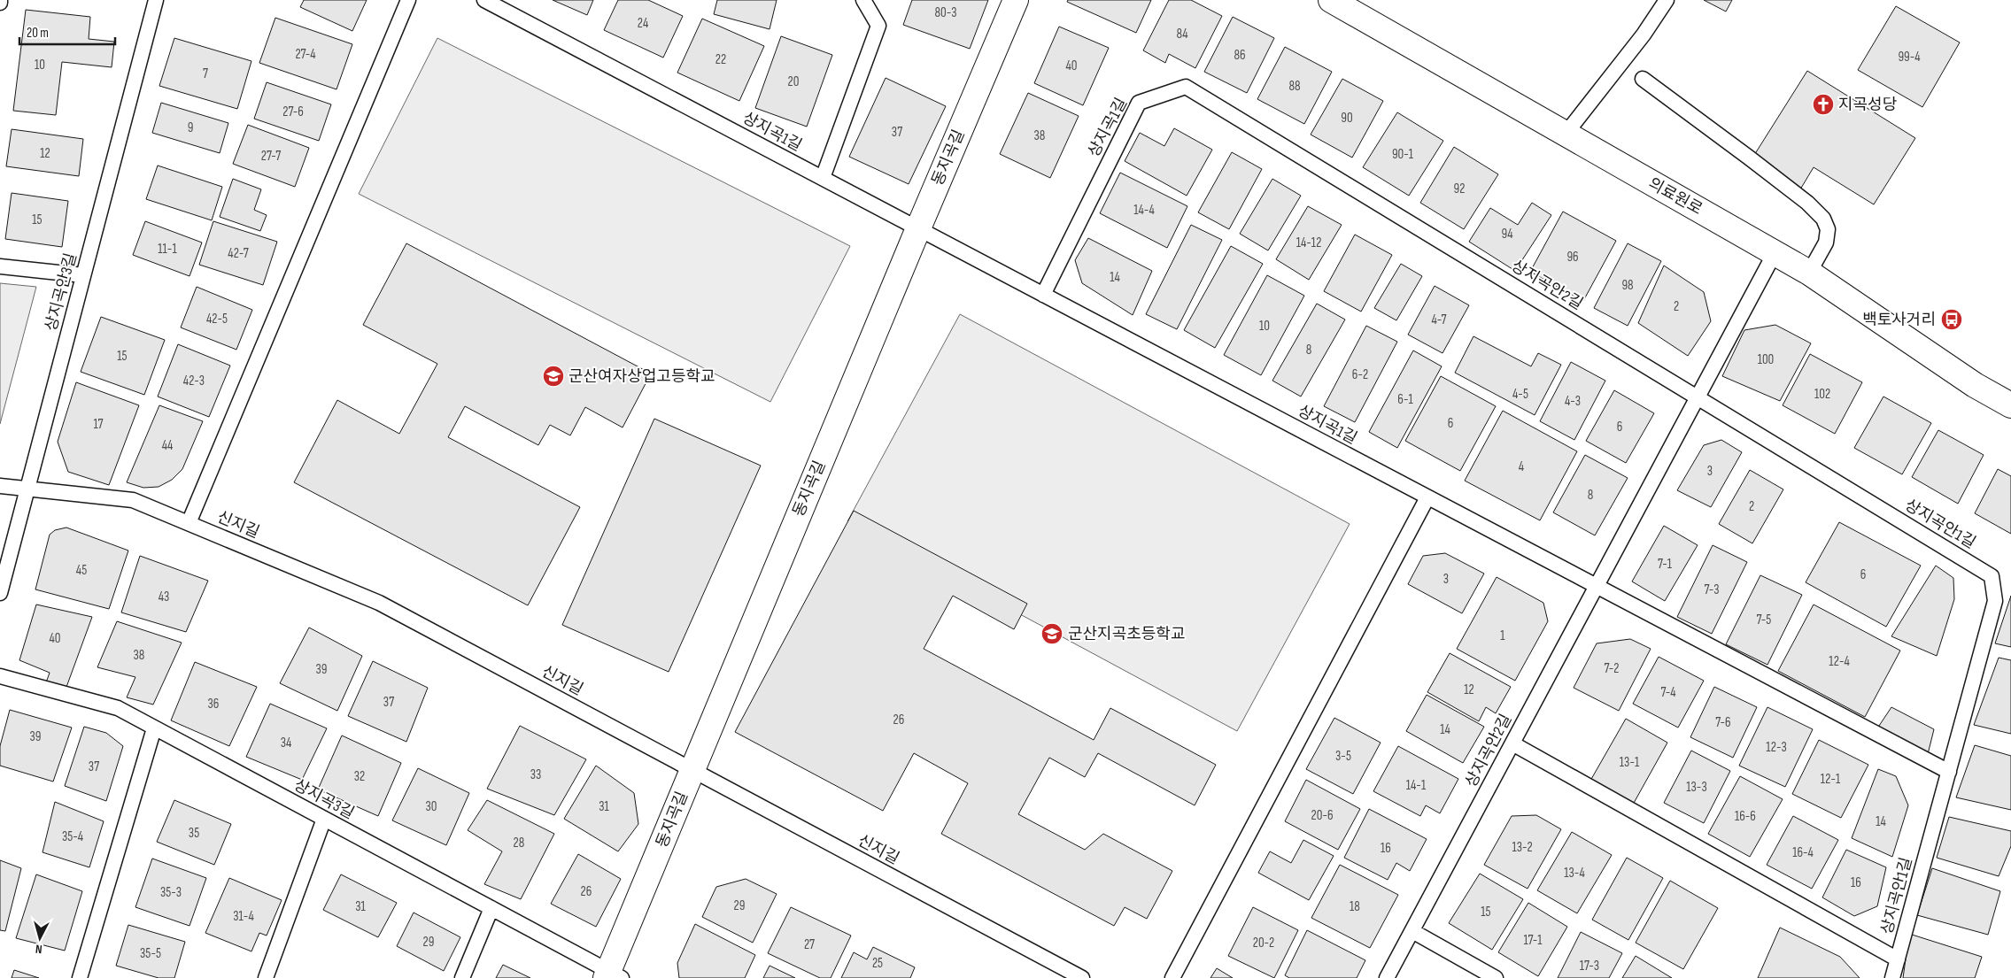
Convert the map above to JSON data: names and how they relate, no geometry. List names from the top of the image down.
{
  "streets": {
    "street": ["동지곡길", "의료원로"],
    "lane": [
      "상지곡1길",
      "상지곡안2길",
      "상지곡안3길",
      "상지곡안1길",
      "신지길",
      "상지곡3길"
    ]
  },
  "crossings": [
    ["상지곡1길", "동지곡길"],
    ["상지곡1길", "상지곡안2길"],
    ["동지곡길", "신지길"],
    ["동지곡길", "상지곡3길"],
    ["의료원로", "상지곡안2길"],
    ["상지곡안2길", "상지곡안1길"],
    ["상지곡안3길", "신지길"]
  ],
  "places": {
    "church": ["지곡성당"],
    "bus stop": ["백토사거리"],
    "school or university": ["군산여자상업고등학교", "군산지곡초등학교"]
  },
  "house_numbers": [
    "80-3",
    "24",
    "84",
    "27-4",
    "86",
    "99-4",
    "22",
    "10",
    "40",
    "7",
    "20",
    "88",
    "27-6",
    "90",
    "9",
    "37",
    "38",
    "12",
    "90-1",
    "27-7",
    "92",
    "14-4",
    "15",
    "94",
    "14-12",
    "11-1",
    "42-7",
    "96",
    "14",
    "98",
    "2",
    "42-5",
    "4-7",
    "10",
    "8",
    "15",
    "100",
    "6-2",
    "42-3",
    "4-5",
    "102",
    "6-1",
    "4-3",
    "6",
    "17",
    "6",
    "44",
    "4",
    "3",
    "8",
    "2",
    "7-1",
    "45",
    "6",
    "3",
    "7-3",
    "43",
    "7-5",
    "1",
    "40",
    "38",
    "12-4",
    "7-2",
    "39",
    "12",
    "7-4",
    "37",
    "36",
    "26",
    "7-6",
    "14",
    "39",
    "34",
    "12-3",
    "3-5",
    "13-1",
    "37",
    "33",
    "32",
    "12-1",
    "14-1",
    "13-3",
    "30",
    "31",
    "20-6",
    "16-6",
    "14",
    "35",
    "35-4",
    "28",
    "13-2",
    "16",
    "16-4",
    "13-4",
    "16",
    "26",
    "35-3",
    "29",
    "31",
    "18",
    "15",
    "31-4",
    "17-1",
    "29",
    "20-2",
    "27",
    "35-5",
    "25",
    "17-3"
  ],
  "scale_bar": "20 m",
  "north": "bottom"
}
